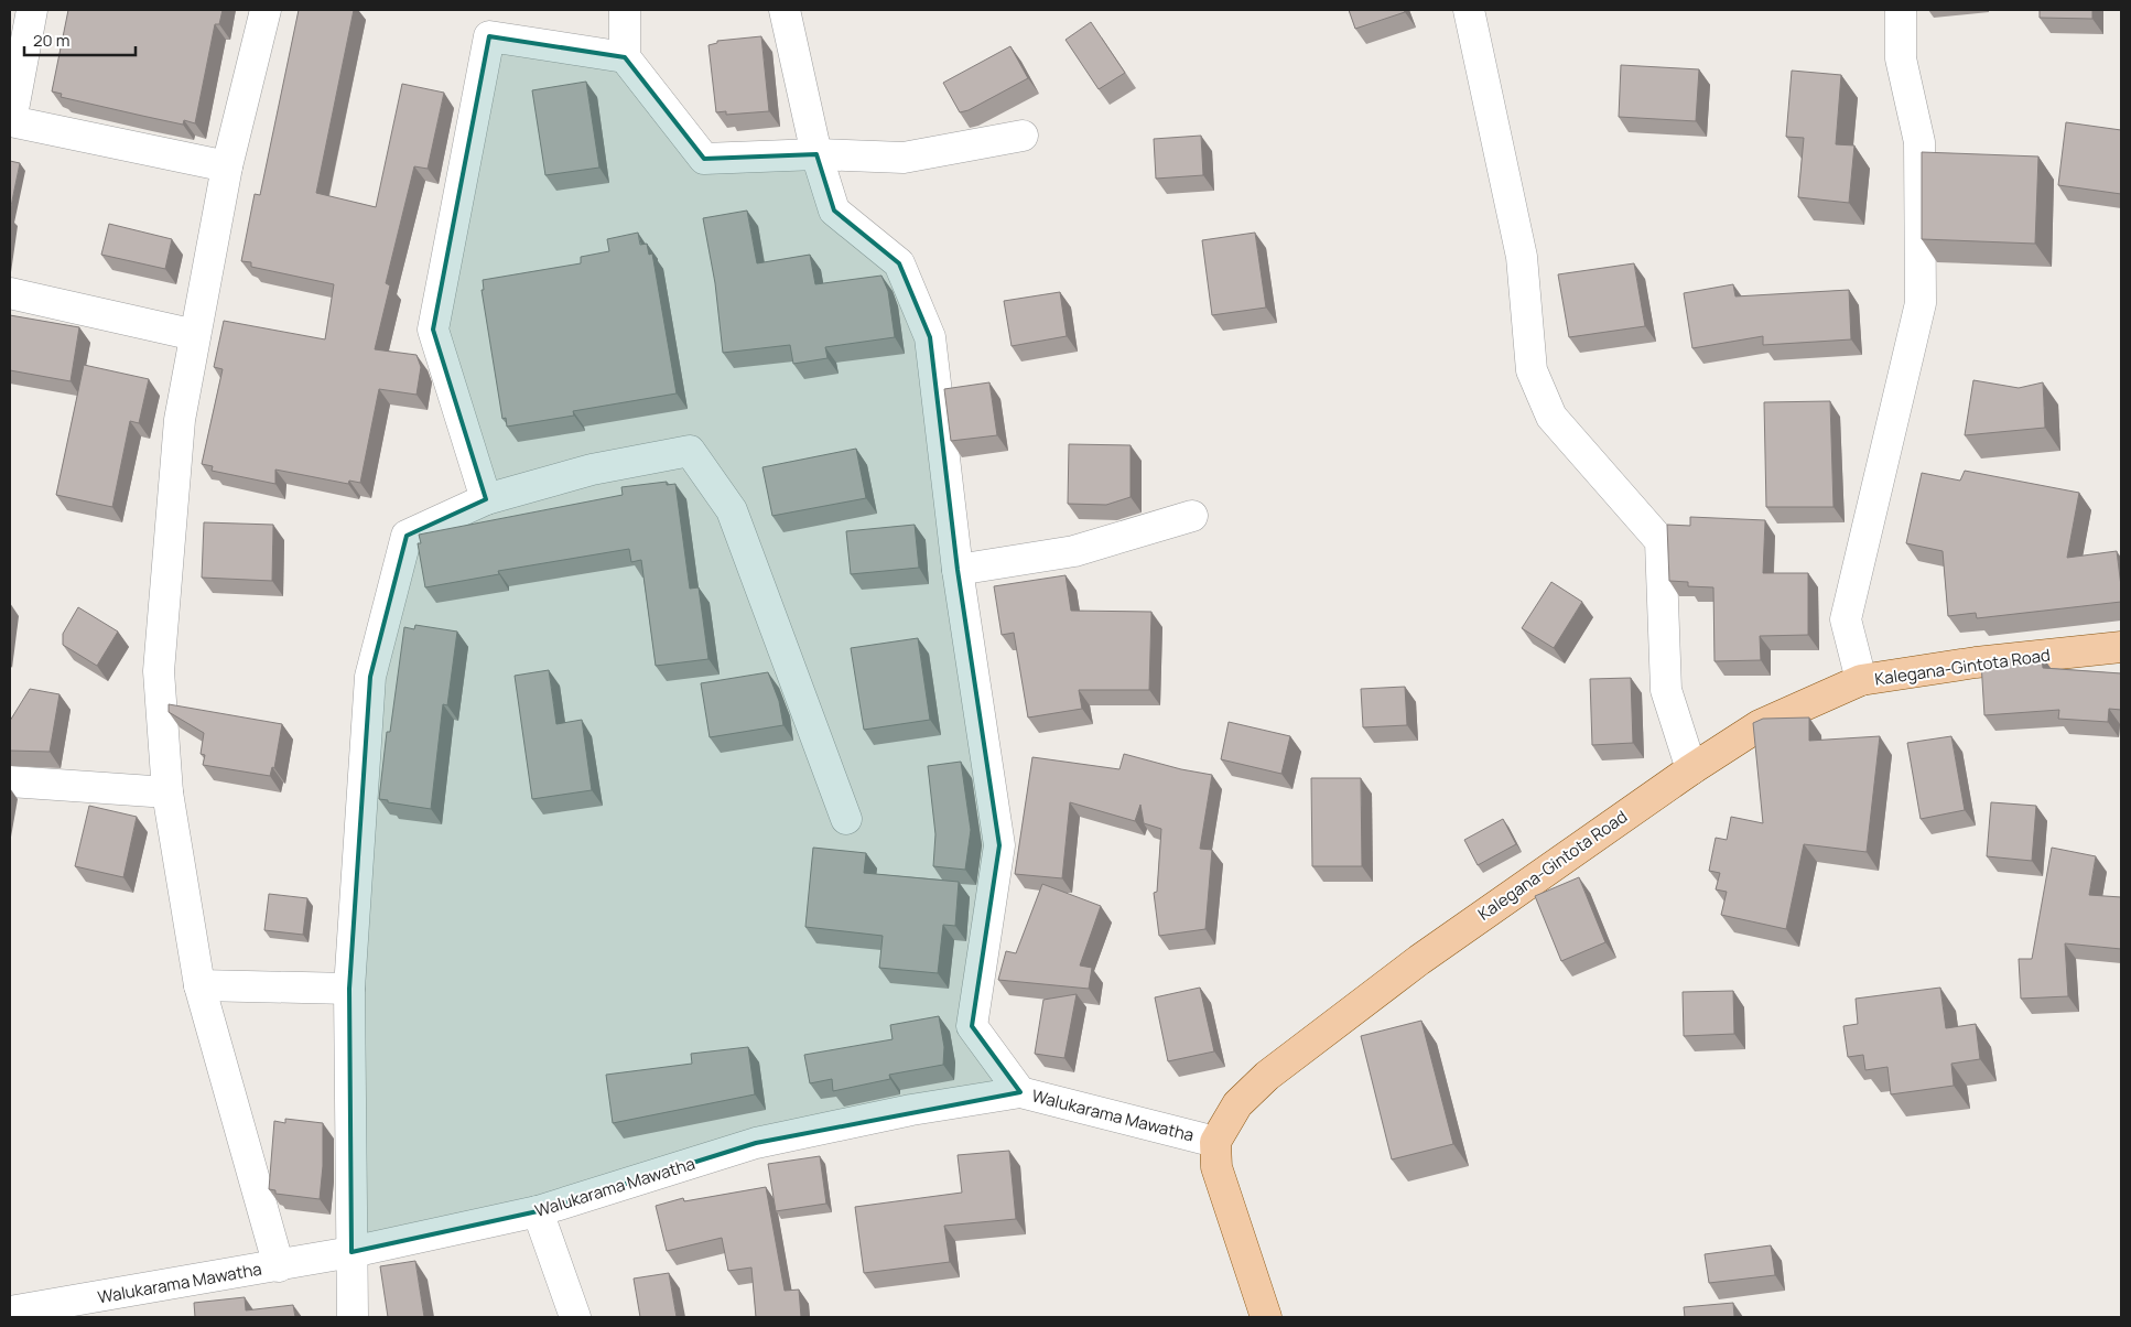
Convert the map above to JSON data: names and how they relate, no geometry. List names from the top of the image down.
{
  "streets": {
    "main road": ["Kalegana-Gintota Road"],
    "street": ["Walukarama Mawatha"]
  },
  "crossings": [
    ["Kalegana-Gintota Road", "Walukarama Mawatha"]
  ],
  "scale_bar": "20 m"
}
